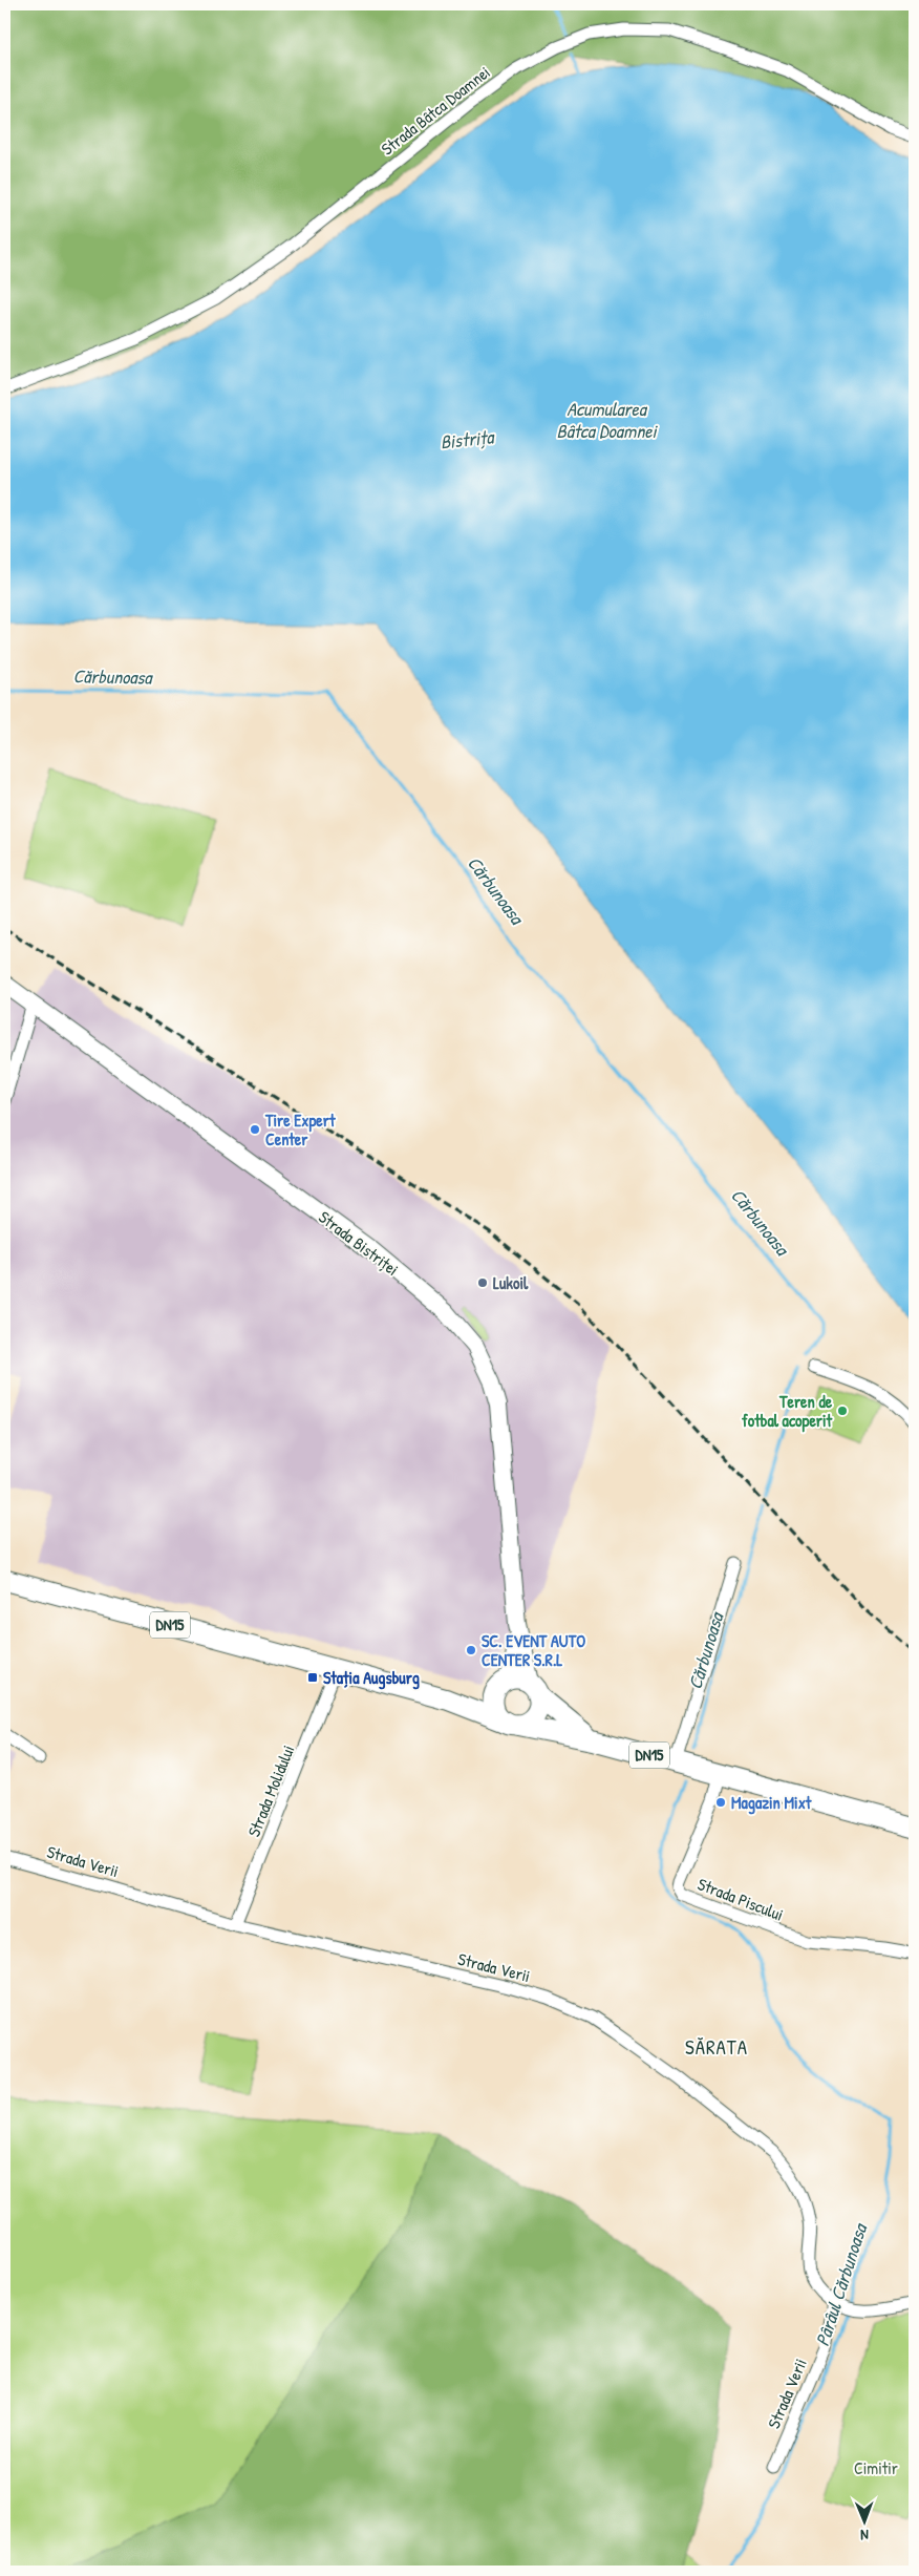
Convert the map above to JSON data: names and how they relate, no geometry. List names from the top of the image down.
{
  "streets": {
    "main road": ["Strada Bistriței", "DN15"],
    "street": [
      "Strada Bâtca Doamnei",
      "Strada Molidului",
      "Strada Verii",
      "Strada Piscului"
    ]
  },
  "crossings": [
    ["Strada Bistriței", "DN15"],
    ["DN15", "Strada Molidului"],
    ["DN15", "Strada Piscului"],
    ["Strada Molidului", "Strada Verii"]
  ],
  "districts": ["SĂRATA"],
  "water": [
    "Acumularea Bâtca Doamnei",
    "Bistrița",
    "Cărbunoasa",
    "Pârâul Cărbunoasa"
  ],
  "parks": ["Cimitir"],
  "places": {
    "other": [
      "Tire Expert Center",
      "Lukoil",
      "Teren de fotbal acoperit",
      "SC. EVENT AUTO CENTER S.R.L",
      "Magazin Mixt"
    ],
    "transit": ["Stația Augsburg"]
  },
  "north": "bottom"
}
